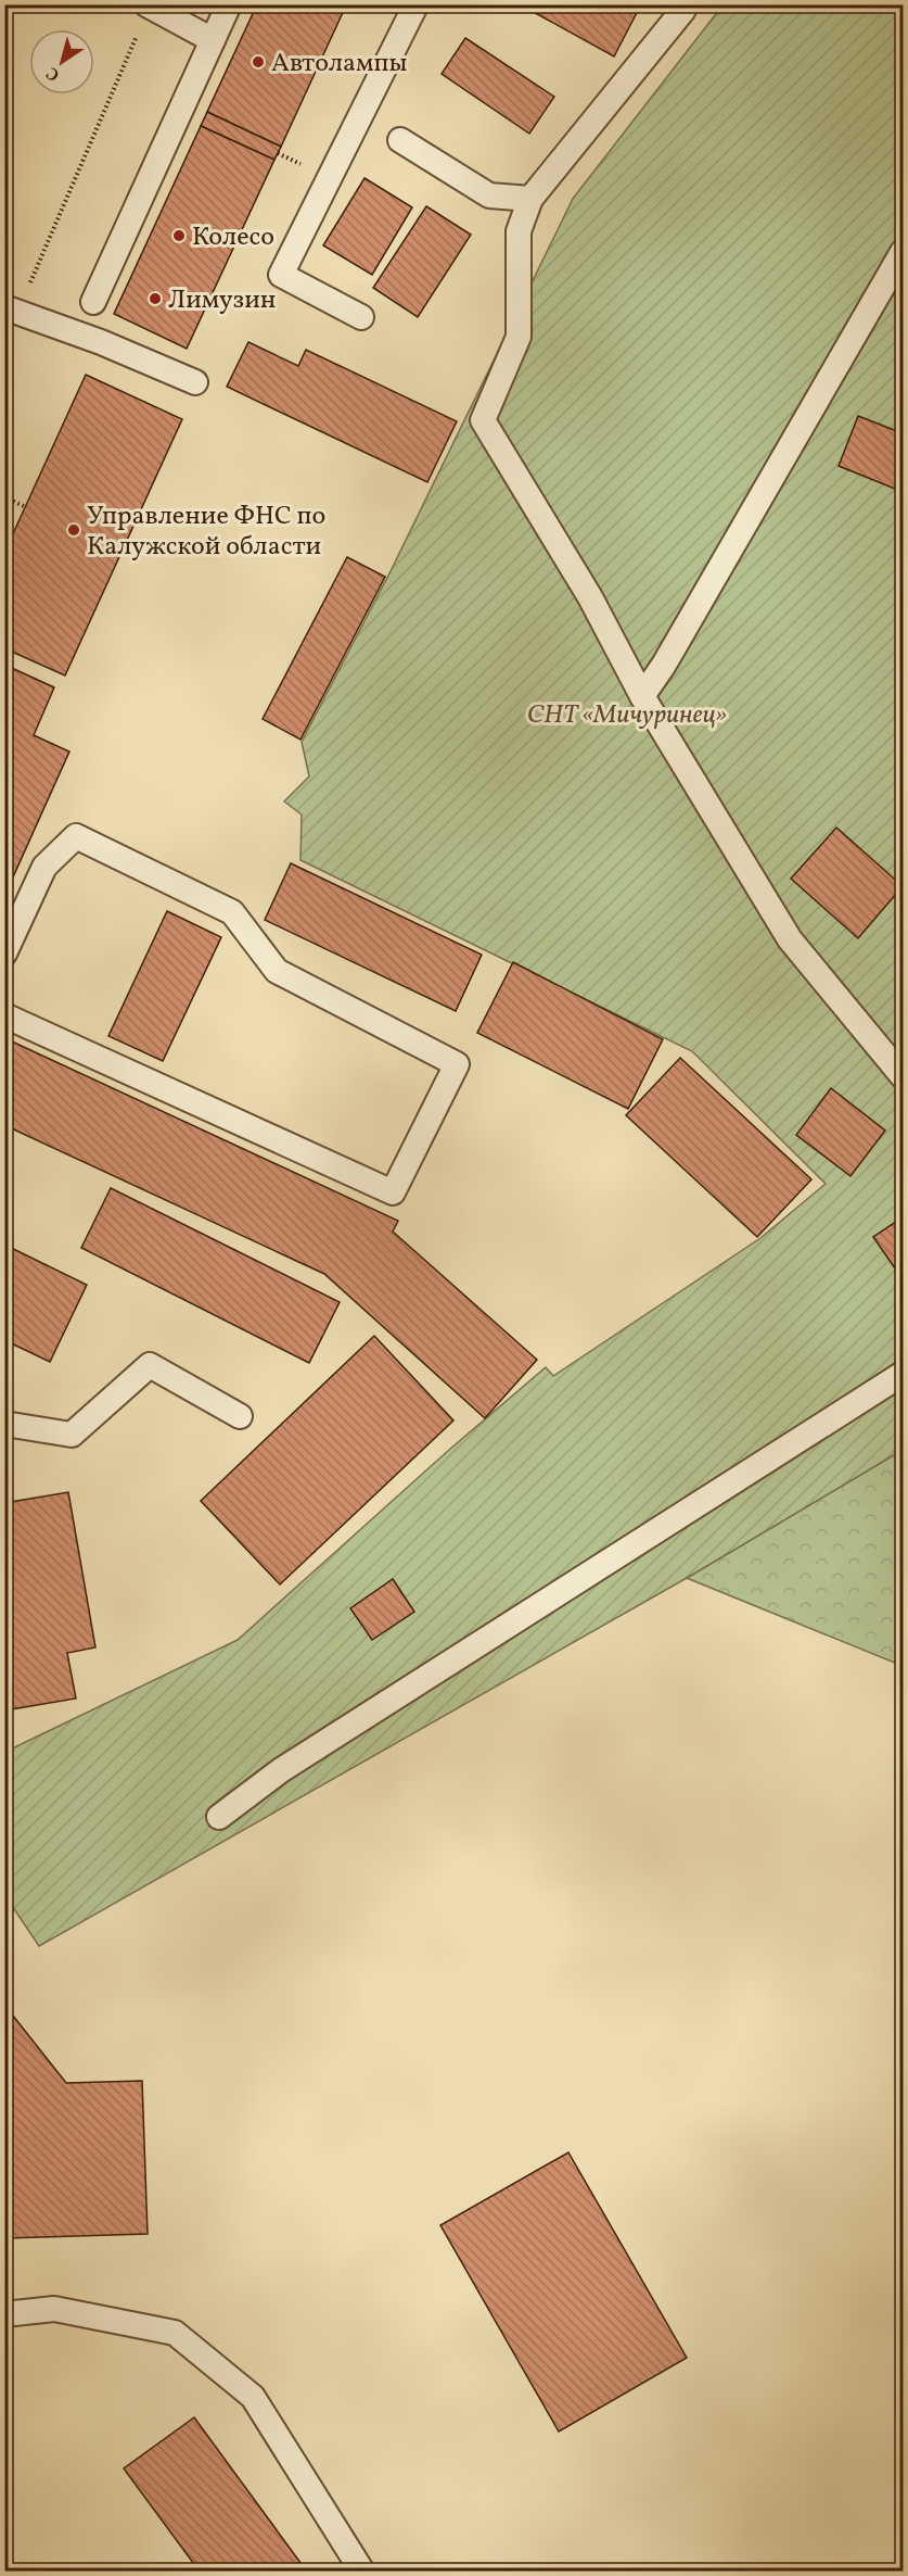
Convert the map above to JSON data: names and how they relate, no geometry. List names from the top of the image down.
{
  "parks": ["СНТ «Мичуринец»"],
  "places": [
    "Автолампы",
    "Колесо",
    "Лимузин",
    "Управление ФНС по Калужской области"
  ],
  "north": "bottom left"
}
